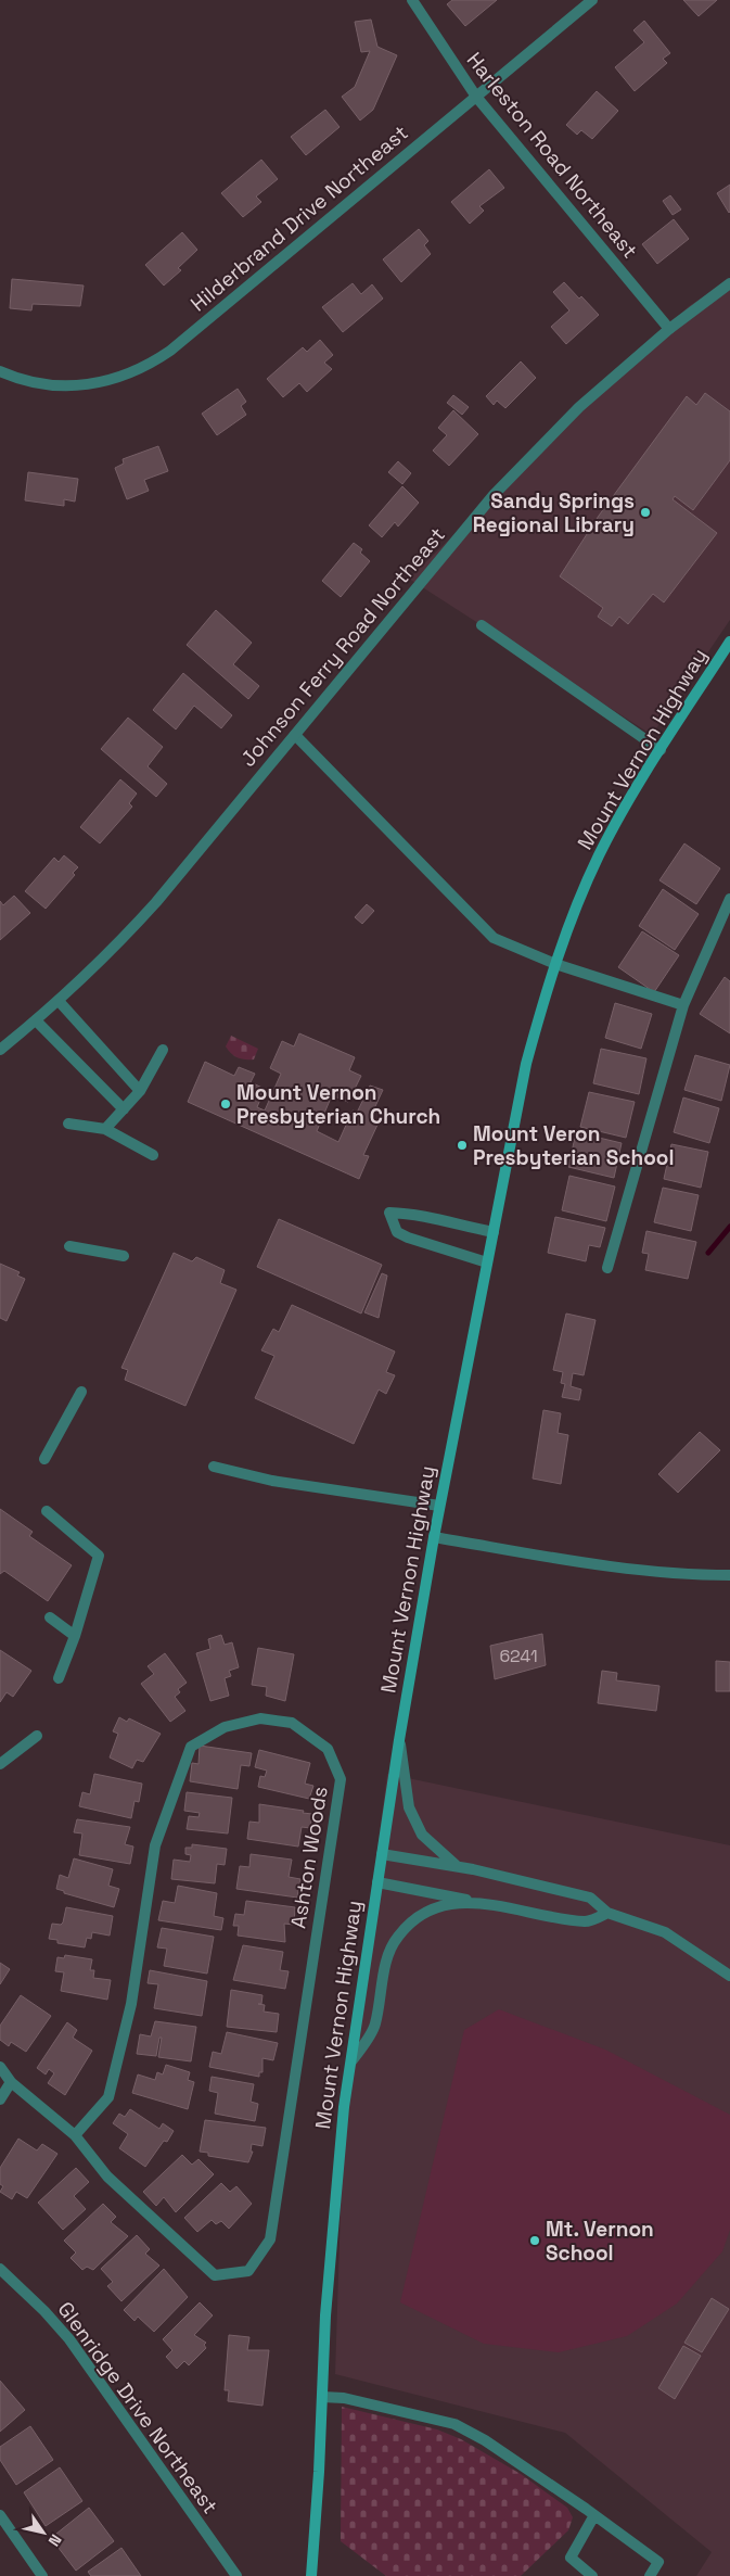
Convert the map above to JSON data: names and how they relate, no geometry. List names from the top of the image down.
{
  "streets": {
    "main road": ["Mount Vernon Highway"],
    "street": [
      "Harleston Road Northeast",
      "Hilderbrand Drive Northeast",
      "Johnson Ferry Road Northeast",
      "Ashton Woods",
      "Glenridge Drive Northeast"
    ]
  },
  "crossings": [
    ["Harleston Road Northeast", "Hilderbrand Drive Northeast"],
    ["Harleston Road Northeast", "Johnson Ferry Road Northeast"]
  ],
  "places": [
    "Sandy Springs Regional Library",
    "Mount Vernon Presbyterian Church",
    "Mount Veron Presbyterian School",
    "Mt. Vernon School"
  ],
  "house_numbers": ["6241"],
  "north": "bottom right"
}
